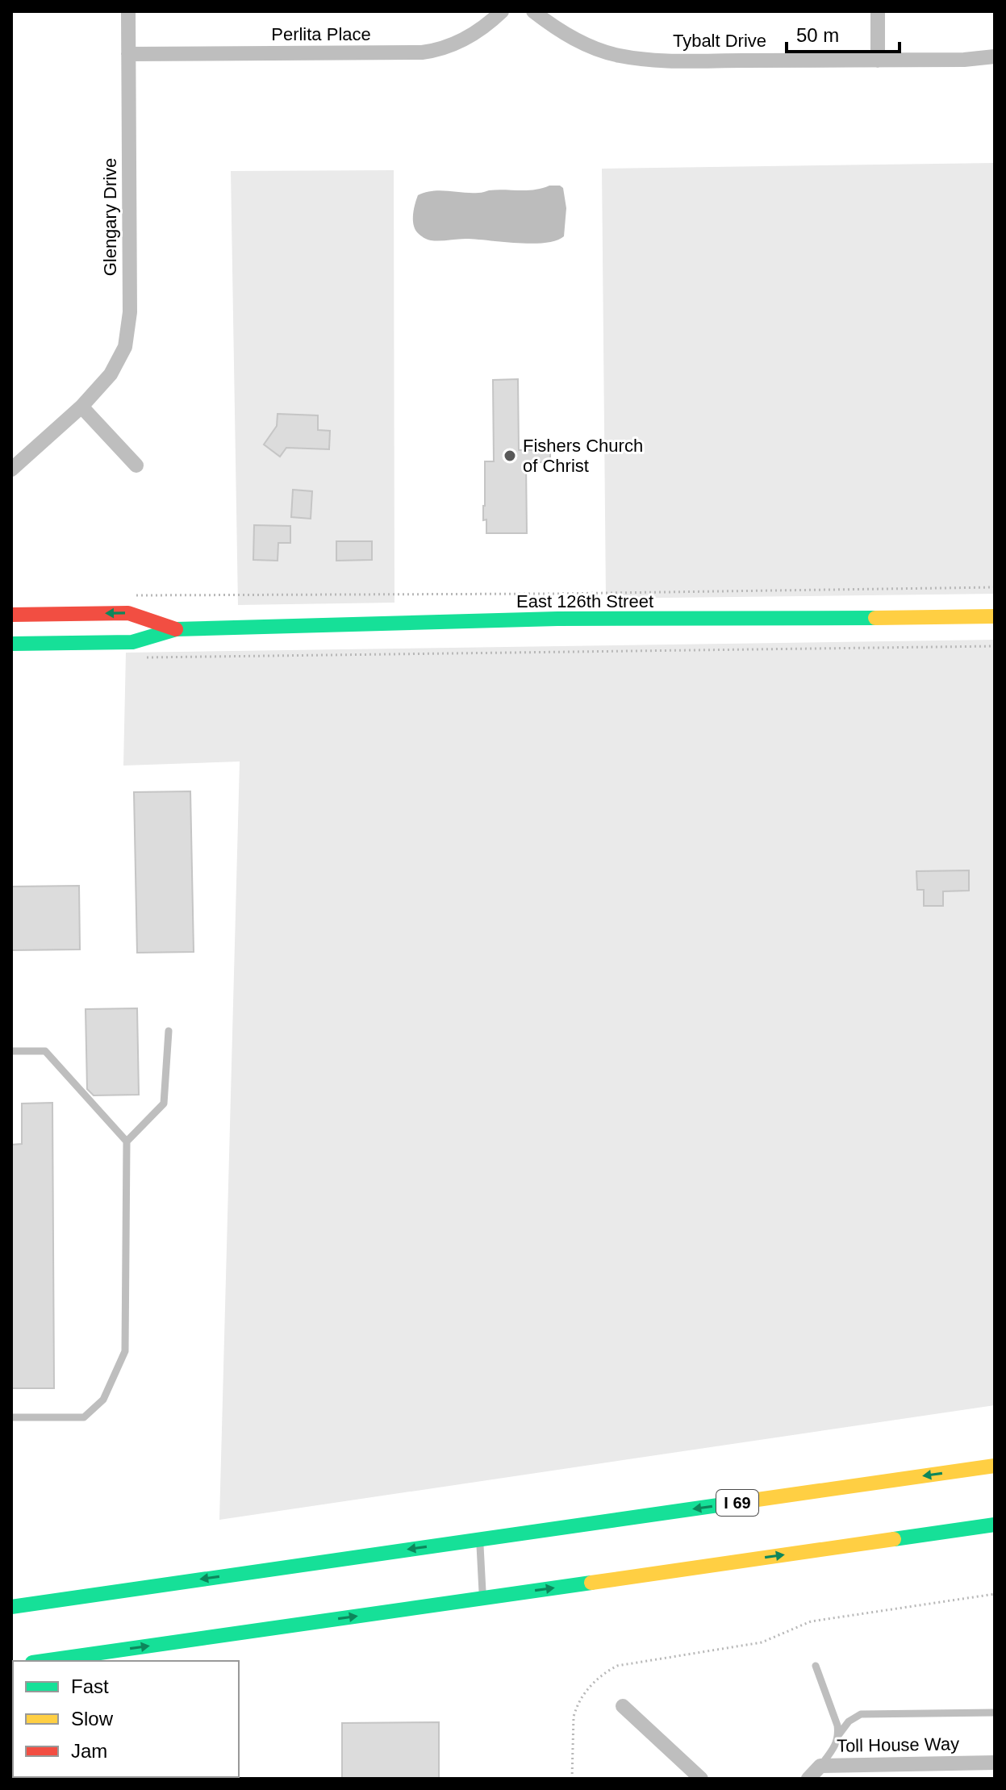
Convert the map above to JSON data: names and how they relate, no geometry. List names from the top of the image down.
{
  "streets": {
    "main road": ["East 126th Street", "I 69"],
    "street": [
      "Perlita Place",
      "Tybalt Drive",
      "Glengary Drive",
      "Toll House Way"
    ]
  },
  "crossings": [
    ["Perlita Place", "Glengary Drive"]
  ],
  "places": ["Fishers Church of Christ"],
  "legend": ["Fast", "Slow", "Jam"],
  "scale_bar": "50 m"
}
